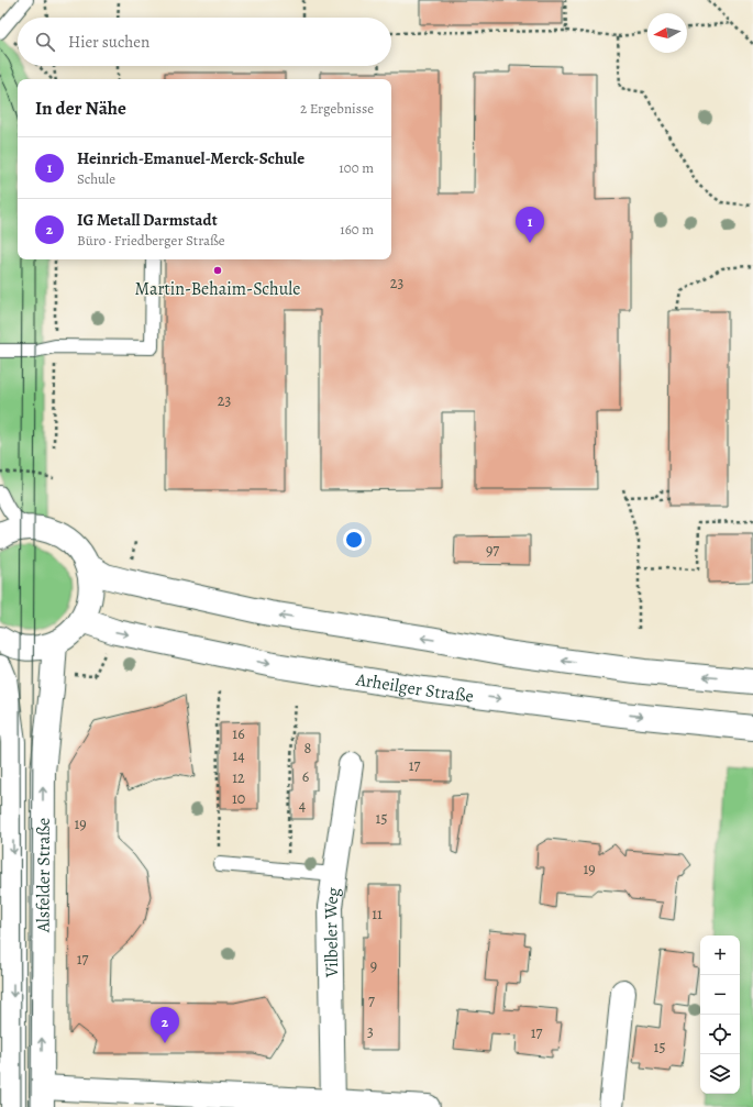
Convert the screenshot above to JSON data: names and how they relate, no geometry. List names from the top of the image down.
{
  "streets": {
    "street": ["Arheilger Straße", "Alsfelder Straße", "Vilbeler Weg"]
  },
  "places": ["Martin-Behaim-Schule"],
  "house_numbers": [
    "23",
    "23",
    "97",
    "16",
    "8",
    "14",
    "17",
    "6",
    "12",
    "10",
    "4",
    "15",
    "19",
    "19",
    "11",
    "17",
    "9",
    "7",
    "3",
    "17",
    "15"
  ],
  "north": "left",
  "page": {
    "search": "Hier suchen",
    "heading": ["In der Nähe", "2 Ergebnisse"],
    "list": [
      {
        "mark": "1",
        "name": "Heinrich-Emanuel-Merck-Schule",
        "note": "Schule",
        "value": "100 m"
      },
      {
        "mark": "2",
        "name": "IG Metall Darmstadt",
        "note": "Büro · Friedberger Straße",
        "value": "160 m"
      }
    ],
    "pins": ["1", "2"],
    "map_buttons": ["+", "−"]
  }
}
